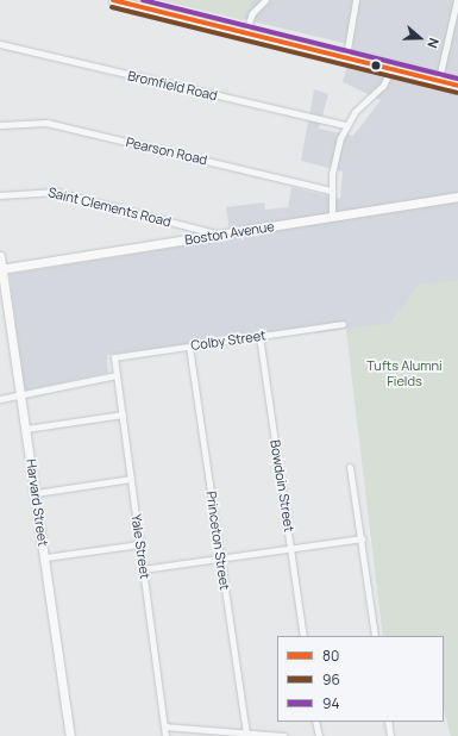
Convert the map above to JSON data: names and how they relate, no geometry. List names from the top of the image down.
{
  "streets": {
    "main road": ["Boston Avenue", "Harvard Street"],
    "street": [
      "Bromfield Road",
      "Pearson Road",
      "Saint Clements Road",
      "Colby Street",
      "Bowdoin Street",
      "Princeton Street",
      "Yale Street"
    ]
  },
  "crossings": [
    ["Saint Clements Road", "Boston Avenue"],
    ["Boston Avenue", "Harvard Street"],
    ["Colby Street", "Bowdoin Street"],
    ["Colby Street", "Princeton Street"],
    ["Colby Street", "Yale Street"]
  ],
  "parks": ["Tufts Alumni Fields"],
  "lines": ["transit line 80", "transit line 94", "transit line 96"],
  "legend": ["80", "96", "94"],
  "north": "right"
}
